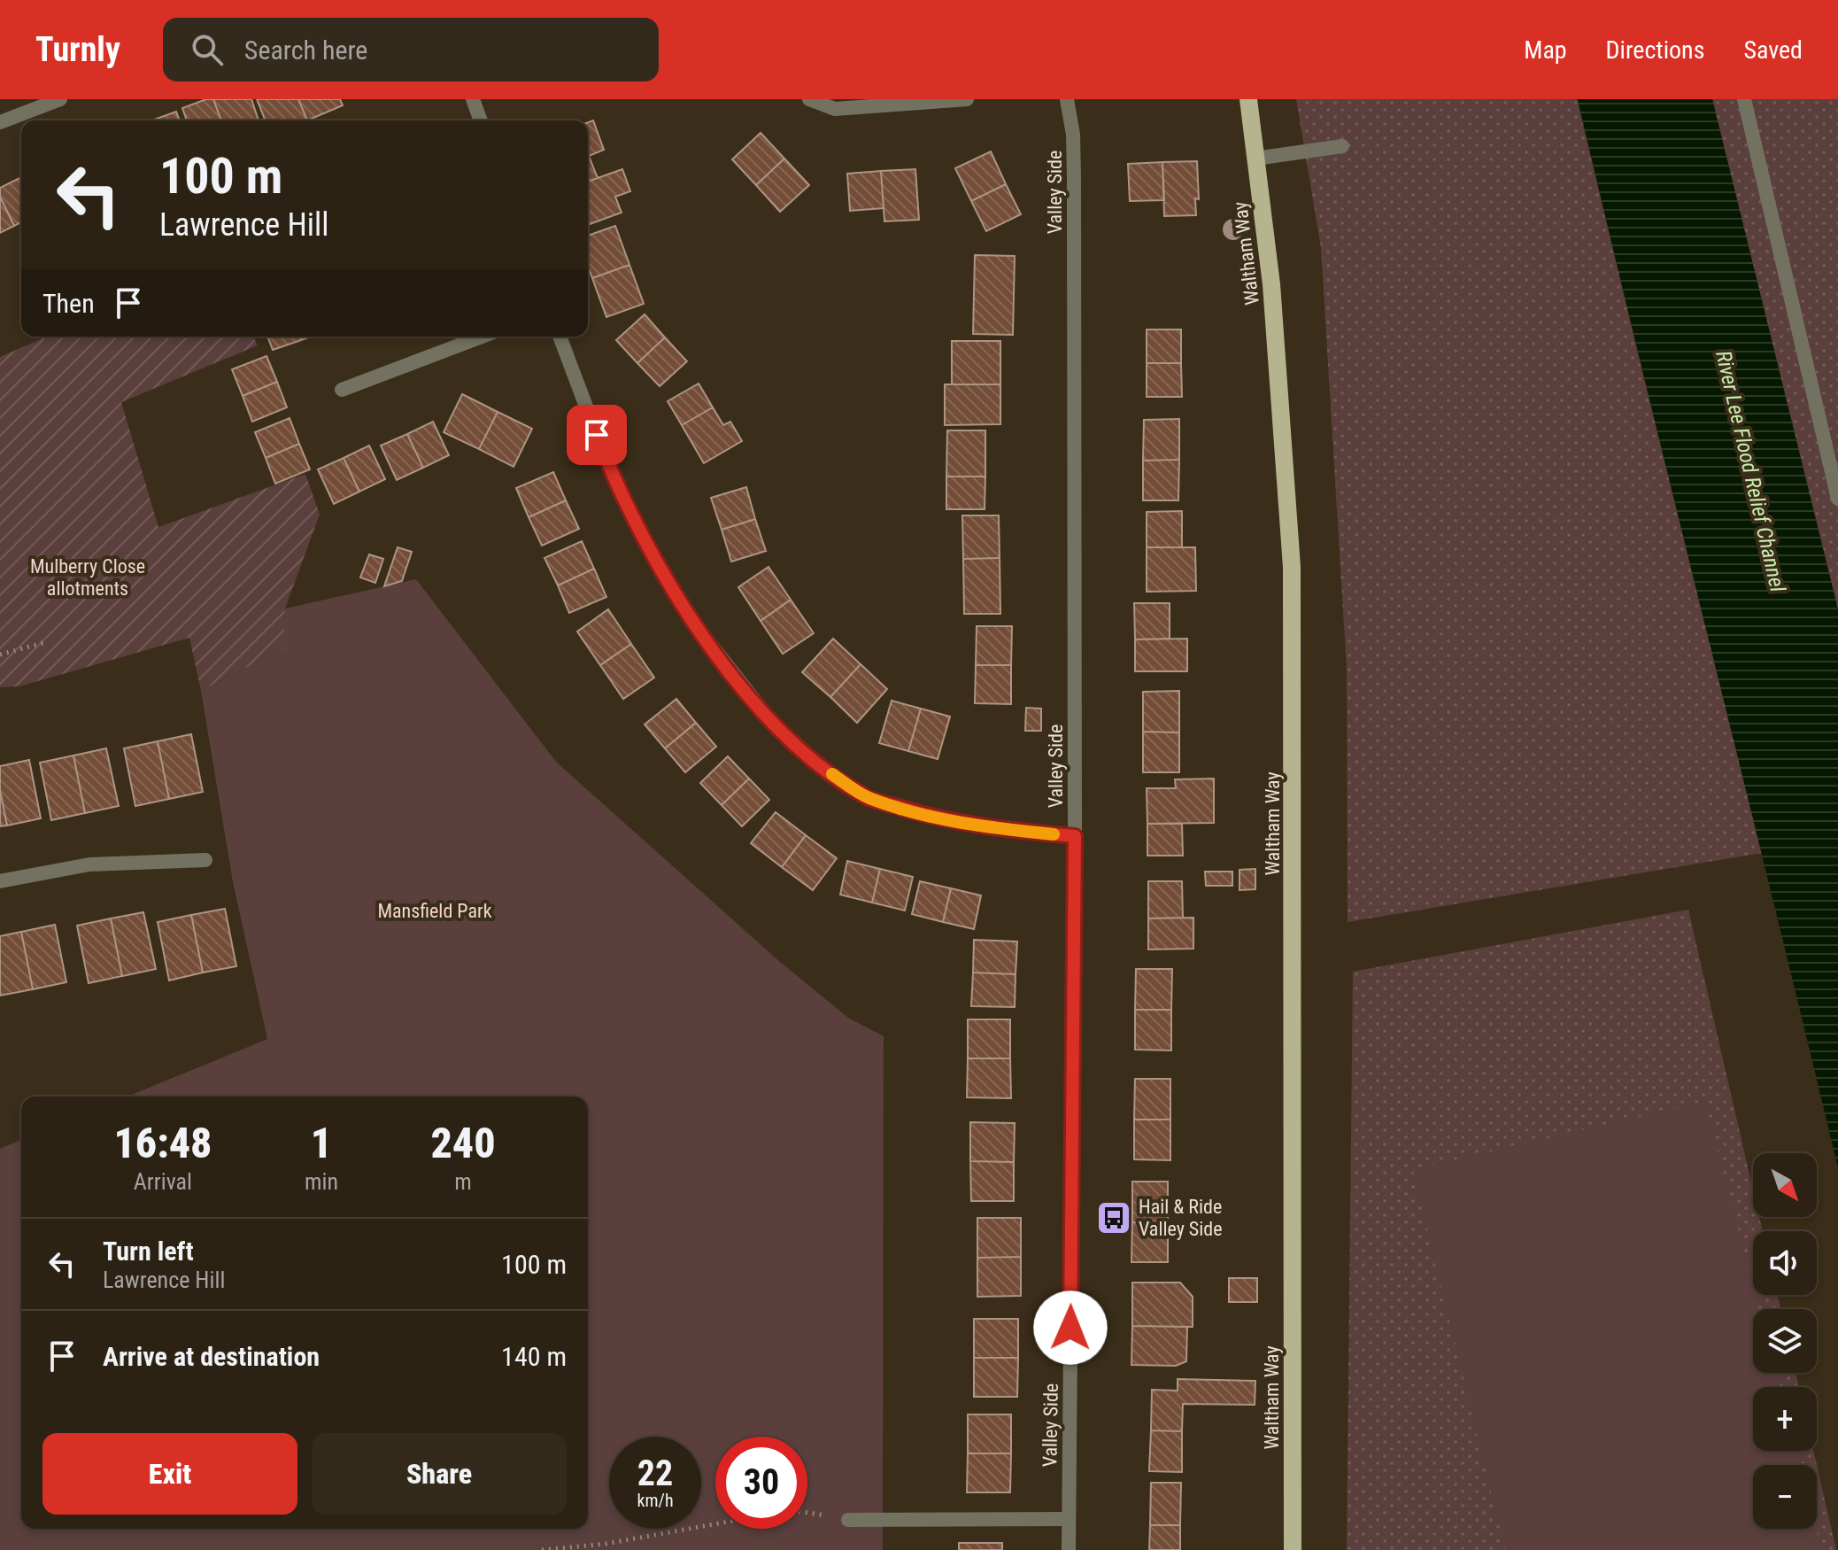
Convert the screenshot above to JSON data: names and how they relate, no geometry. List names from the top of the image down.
{
  "streets": {
    "main road": ["Waltham Way"],
    "street": ["Valley Side"]
  },
  "water": ["River Lee Flood Relief Channel"],
  "parks": ["Mulberry Close allotments", "Mansfield Park"],
  "places": {
    "bus stop": ["Hail & Ride Valley Side"]
  },
  "north": "bottom right",
  "page": {
    "header": "Turnly",
    "search": "Search here",
    "nav": ["Map", "Directions", "Saved"],
    "turn": ["100 m", "Lawrence Hill"],
    "then": "Then",
    "eta": [
      "16:48",
      "Arrival",
      "1",
      "min",
      "240",
      "m"
    ],
    "map_buttons": ["+", "−"],
    "list": [
      {
        "name": "Turn left",
        "note": "Lawrence Hill",
        "value": "100 m"
      },
      {
        "name": "Arrive at destination",
        "value": "140 m"
      }
    ],
    "buttons": ["Exit", "Share"],
    "speed": "22 km/h",
    "limit": "30"
  }
}
